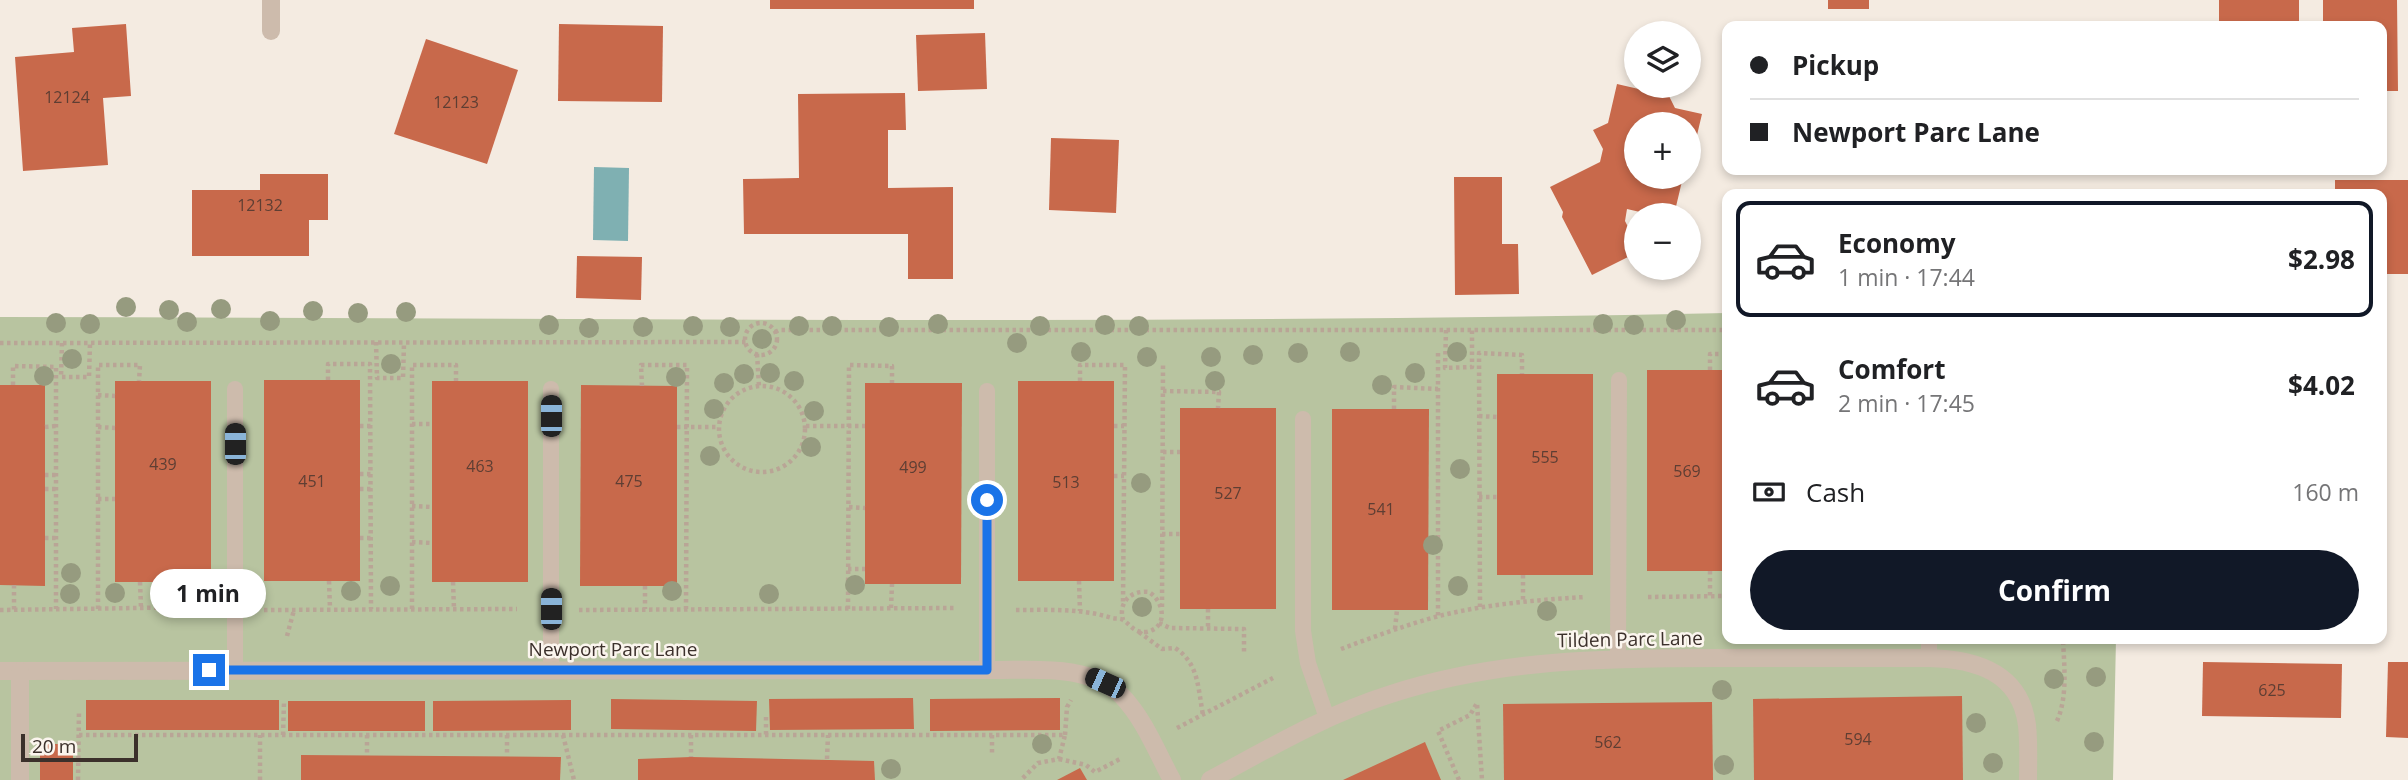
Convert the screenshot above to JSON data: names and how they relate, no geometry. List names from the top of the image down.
{
  "streets": {
    "street": ["Tilden Parc Lane", "Newport Parc Lane"]
  },
  "house_numbers": [
    "12124",
    "12123",
    "12132",
    "555",
    "439",
    "463",
    "499",
    "569",
    "451",
    "475",
    "513",
    "527",
    "541",
    "625",
    "594",
    "562"
  ],
  "scale_bar": "20 m",
  "page": {
    "map_buttons": ["+", "−"],
    "banner": ["Pickup", "Newport Parc Lane"],
    "list": [
      {
        "name": "Economy",
        "note": "1 min · 17:44",
        "value": "$2.98"
      },
      {
        "name": "Comfort",
        "note": "2 min · 17:45",
        "value": "$4.02"
      }
    ],
    "pay": ["Cash", "160 m"],
    "buttons": "Confirm",
    "bubble": "1 min",
    "scale": "20 m"
  }
}
